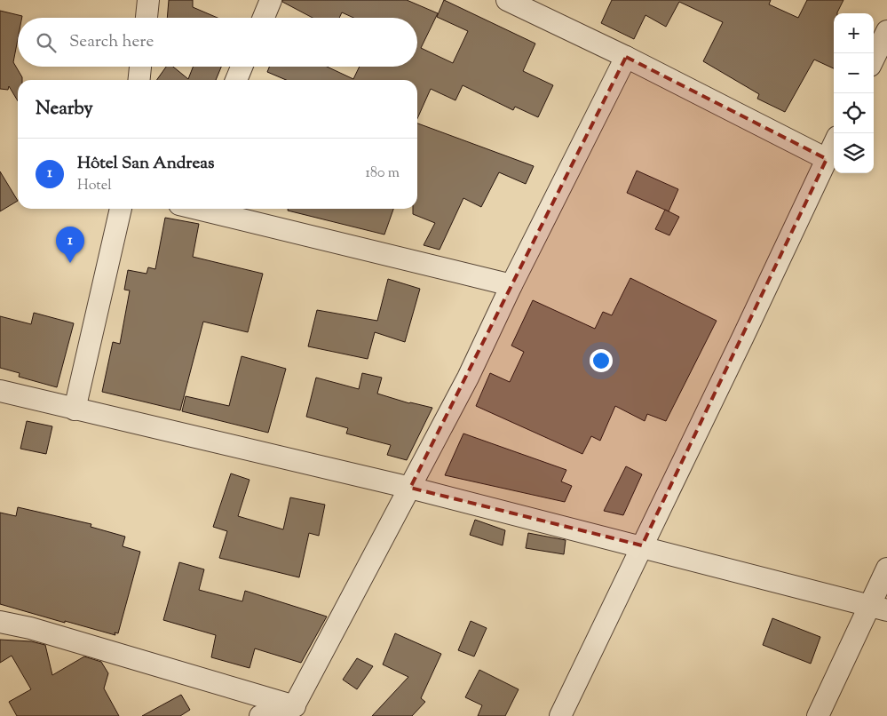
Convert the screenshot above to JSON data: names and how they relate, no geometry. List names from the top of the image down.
{
  "page": {
    "map_buttons": ["+", "−"],
    "search": "Search here",
    "heading": "Nearby",
    "list": [
      {
        "mark": "1",
        "name": "Hôtel San Andreas",
        "note": "Hotel",
        "value": "180 m"
      }
    ],
    "pins": "1"
  }
}
